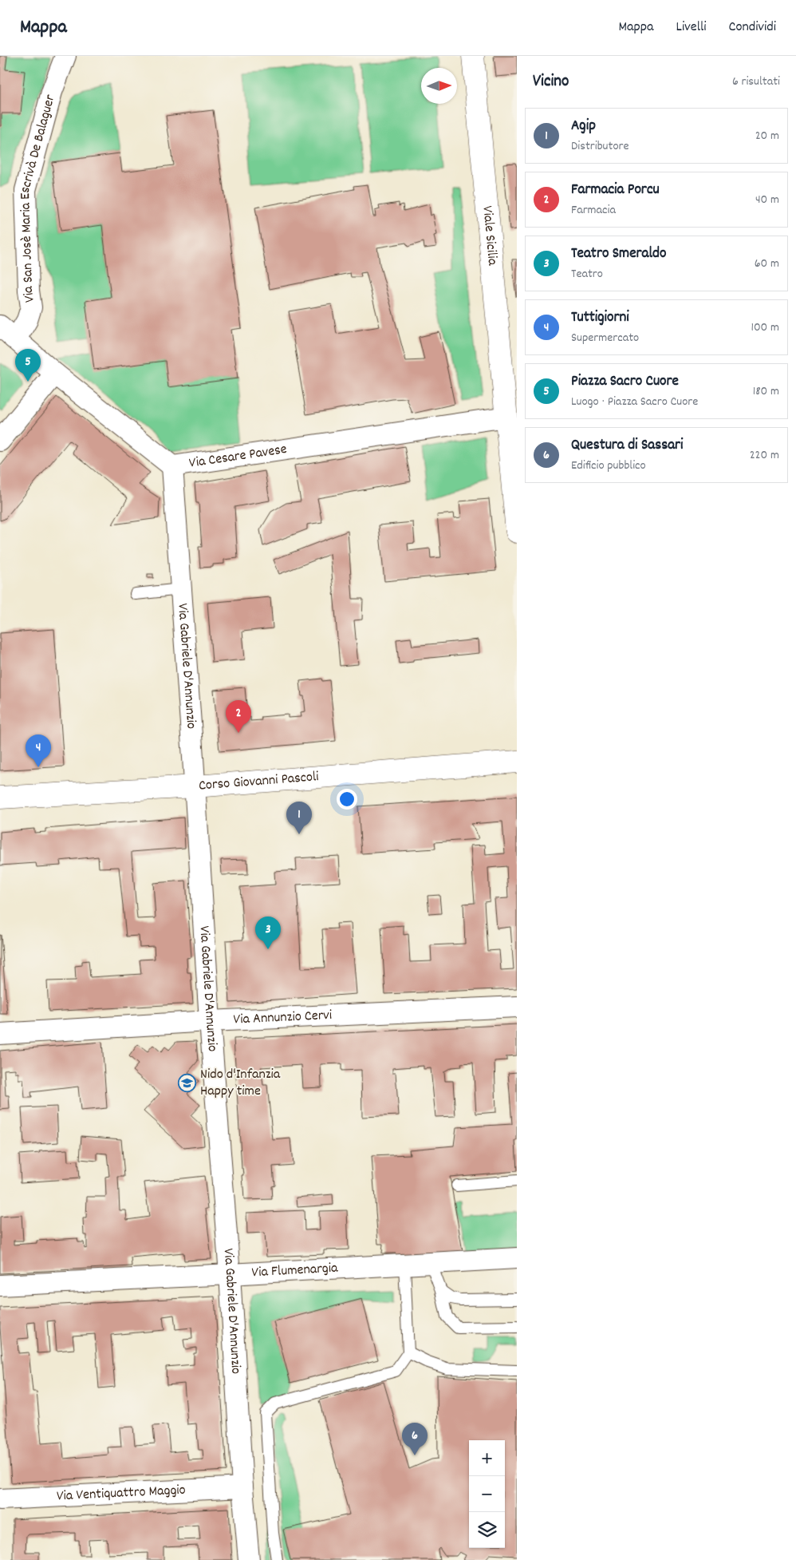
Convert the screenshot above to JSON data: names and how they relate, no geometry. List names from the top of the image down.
{
  "streets": {
    "main road": ["Viale Sicilia", "Corso Giovanni Pascoli"],
    "street": [
      "Via San Josè Maria Escrivà De Balaguer",
      "Via Cesare Pavese",
      "Via Gabriele D'Annunzio",
      "Via Annunzio Cervi",
      "Via Flumenargia",
      "Via Ventiquattro Maggio"
    ]
  },
  "crossings": [
    ["Via San Josè Maria Escrivà De Balaguer", "Via Cesare Pavese"],
    ["Viale Sicilia", "Via Cesare Pavese"],
    ["Via Cesare Pavese", "Via Gabriele D'Annunzio"],
    ["Via Gabriele D'Annunzio", "Corso Giovanni Pascoli"],
    ["Via Gabriele D'Annunzio", "Via Annunzio Cervi"],
    ["Via Gabriele D'Annunzio", "Via Flumenargia"],
    ["Via Gabriele D'Annunzio", "Via Ventiquattro Maggio"]
  ],
  "places": {
    "school or university": ["Nido d'Infanzia Happy time"]
  },
  "north": "right",
  "page": {
    "header": "Mappa",
    "nav": ["Mappa", "Livelli", "Condividi"],
    "heading": ["Vicino", "6 risultati"],
    "list": [
      {
        "mark": "1",
        "name": "Agip",
        "note": "Distributore",
        "value": "20 m"
      },
      {
        "mark": "2",
        "name": "Farmacia Porcu",
        "note": "Farmacia",
        "value": "40 m"
      },
      {
        "mark": "3",
        "name": "Teatro Smeraldo",
        "note": "Teatro",
        "value": "60 m"
      },
      {
        "mark": "4",
        "name": "Tuttigiorni",
        "note": "Supermercato",
        "value": "100 m"
      },
      {
        "mark": "5",
        "name": "Piazza Sacro Cuore",
        "note": "Luogo · Piazza Sacro Cuore",
        "value": "180 m"
      },
      {
        "mark": "6",
        "name": "Questura di Sassari",
        "note": "Edificio pubblico",
        "value": "220 m"
      }
    ],
    "pins": [
      "5",
      "2",
      "4",
      "1",
      "3",
      "6"
    ],
    "map_buttons": ["+", "−"]
  }
}
